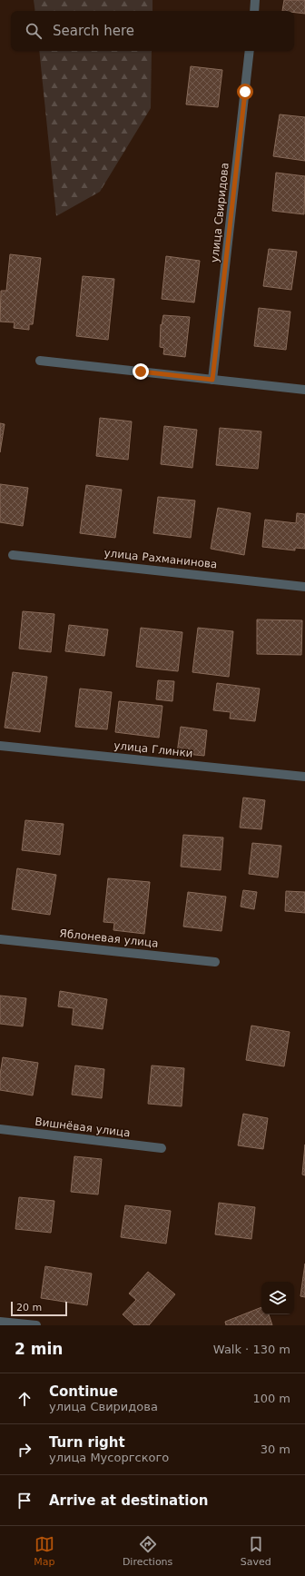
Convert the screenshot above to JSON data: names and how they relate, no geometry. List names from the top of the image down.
{
  "streets": {
    "street": [
      "улица Свиридова",
      "улица Рахманинова",
      "улица Глинки",
      "Яблоневая улица",
      "Вишнёвая улица"
    ]
  },
  "scale_bar": "20 m",
  "page": {
    "search": "Search here",
    "scale": "20 m",
    "heading": ["2 min", "Walk · 130 m"],
    "list": [
      ["Continue", "улица Свиридова", "100 m"],
      ["Turn right", "улица Мусоргского", "30 m"],
      "Arrive at destination"
    ],
    "nav": ["Map", "Directions", "Saved"]
  }
}
